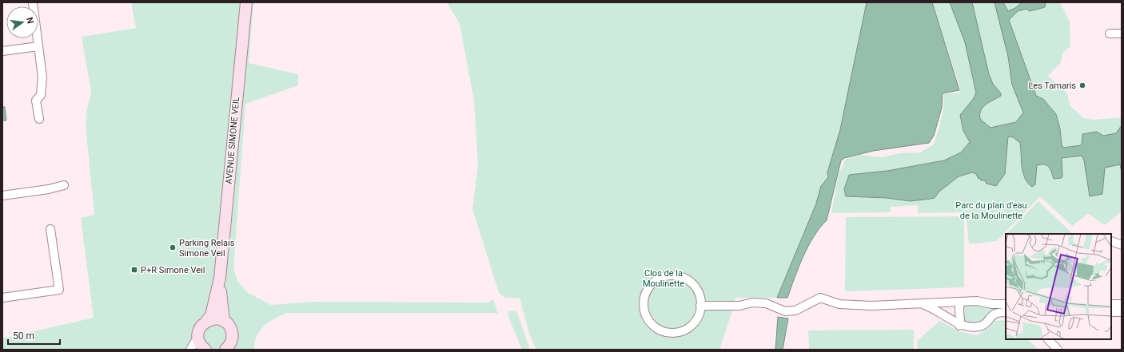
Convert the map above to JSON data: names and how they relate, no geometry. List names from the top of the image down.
{
  "streets": {
    "main road": ["AVENUE SIMONE VEIL"]
  },
  "parks": ["Parc du plan d'eau de la Moulinette", "Clos de la Moulinette"],
  "places": {
    "other": ["Les Tamaris", "Parking Relais Simone Veil"],
    "transit": ["P+R Simone Veil"]
  },
  "scale_bar": "50 m",
  "north": "right"
}
